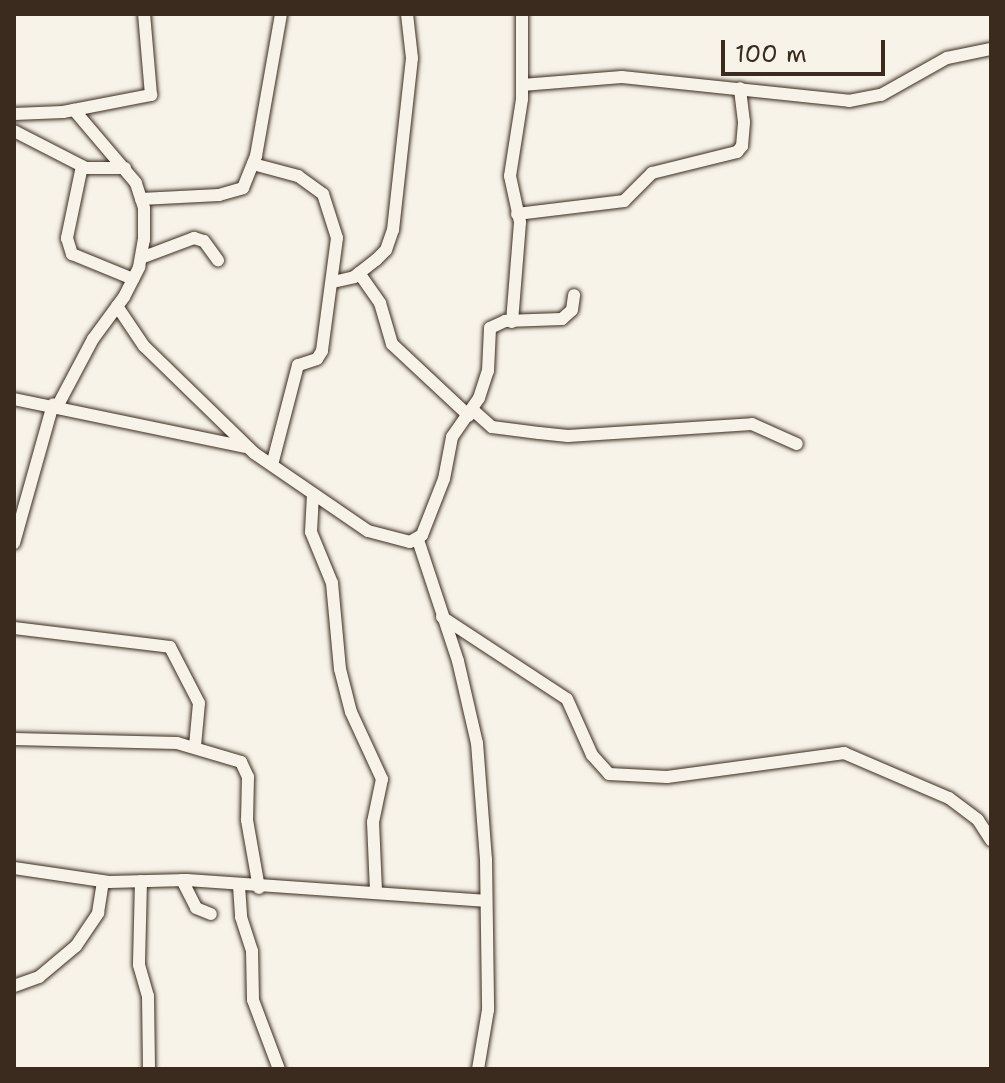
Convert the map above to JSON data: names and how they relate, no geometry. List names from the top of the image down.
{
  "scale_bar": "100 m"
}
